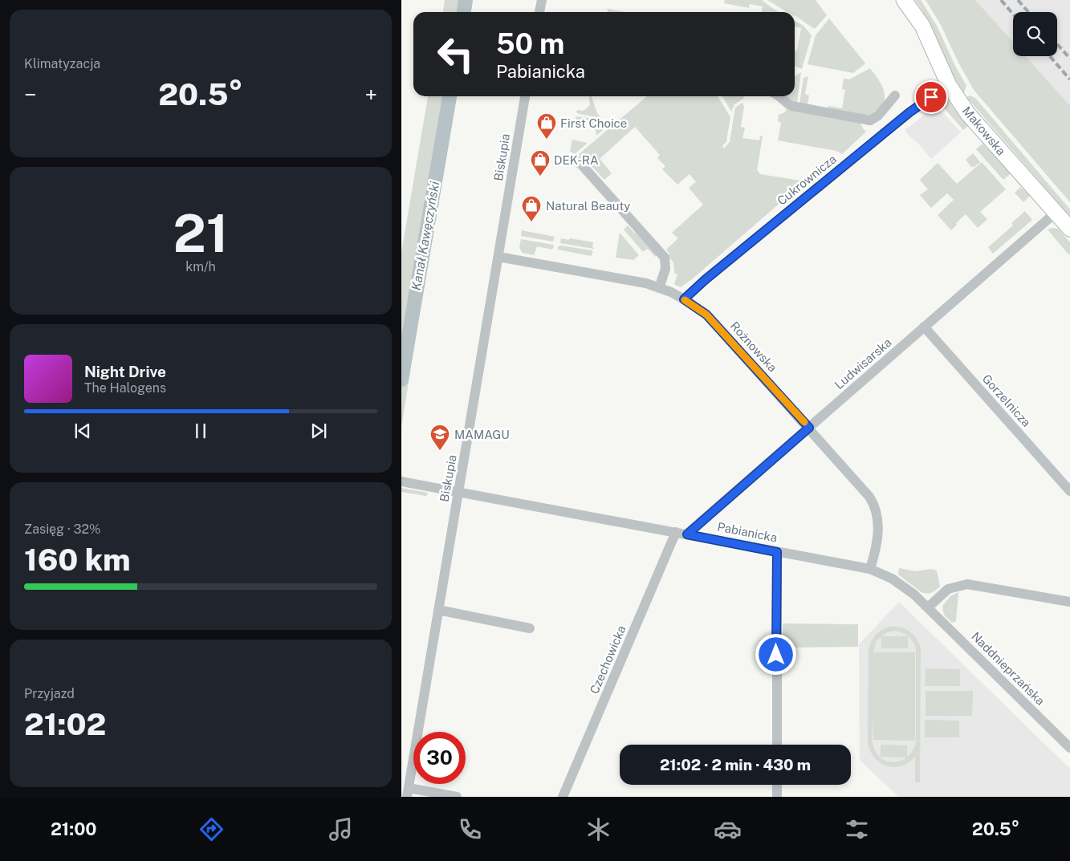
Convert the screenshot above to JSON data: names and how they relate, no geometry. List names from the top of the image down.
{
  "streets": {
    "street": [
      "Makowska",
      "Biskupia",
      "Cukrownicza",
      "Rożnowska",
      "Ludwisarska",
      "Gorzelnicza",
      "Pabianicka",
      "Czechowicka",
      "Naddnieprzańska"
    ]
  },
  "crossings": [
    ["Makowska", "Cukrownicza"],
    ["Makowska", "Ludwisarska"],
    ["Biskupia", "Rożnowska"],
    ["Biskupia", "Pabianicka"],
    ["Cukrownicza", "Rożnowska"],
    ["Rożnowska", "Ludwisarska"],
    ["Rożnowska", "Pabianicka"],
    ["Ludwisarska", "Gorzelnicza"],
    ["Ludwisarska", "Pabianicka"],
    ["Pabianicka", "Czechowicka"],
    ["Pabianicka", "Naddnieprzańska"]
  ],
  "water": ["Kanał Kawęczyński"],
  "places": {
    "shop": ["First Choice", "DEK-RA", "Natural Beauty"],
    "school or university": ["MAMAGU"]
  },
  "page": {
    "tile": [
      "Klimatyzacja",
      ["21", "km/h"],
      ["Zasięg · 32%", "160 km"],
      ["Przyjazd", "21:02"]
    ],
    "turn": ["50 m", "Pabianicka"],
    "heat": ["−", "20.5°", "+"],
    "song": ["Night Drive", "The Halogens"],
    "limit": "30",
    "trip": "21:02 · 2 min · 430 m",
    "tabs": ["21:00", "20.5°"]
  }
}
